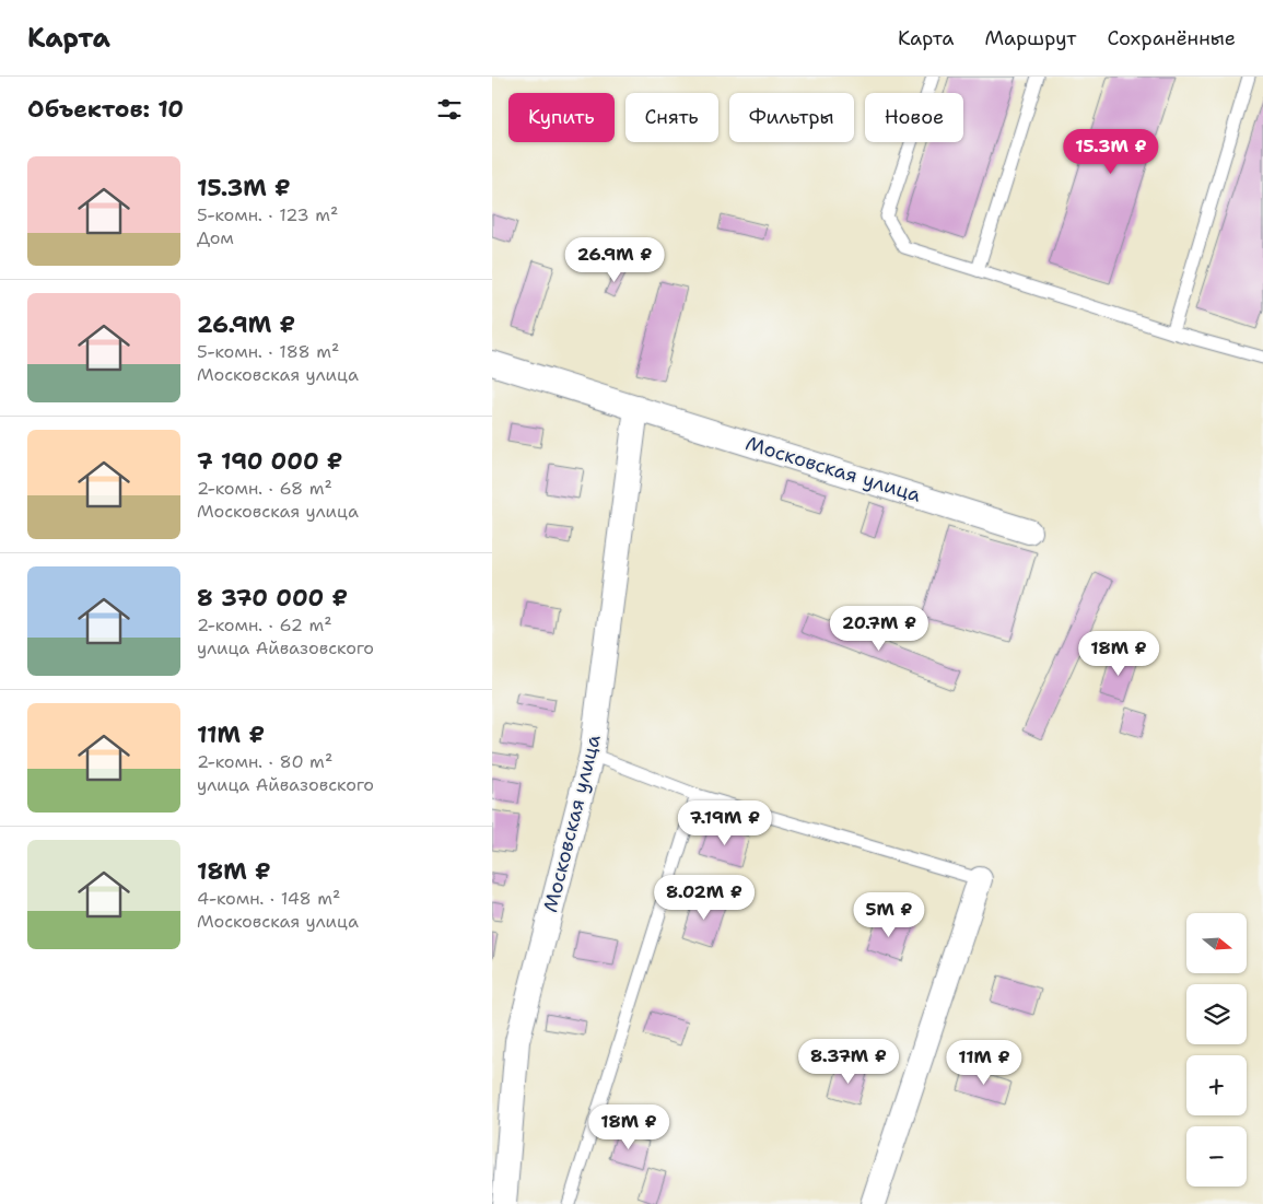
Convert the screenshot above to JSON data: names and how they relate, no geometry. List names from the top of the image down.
{
  "streets": {
    "street": ["Московская улица"]
  },
  "north": "right",
  "page": {
    "header": "Карта",
    "nav": ["Карта", "Маршрут", "Сохранённые"],
    "heading": "Объектов: 10",
    "chip": [
      "Купить",
      "Снять",
      "Фильтры",
      "Новое"
    ],
    "price": [
      "15.3M ₽",
      "26.9M ₽",
      "20.7M ₽",
      "18M ₽",
      "7.19M ₽",
      "8.02M ₽",
      "5M ₽",
      "8.37M ₽",
      "11M ₽",
      "18M ₽"
    ],
    "list": [
      {
        "name": "15.3M ₽",
        "note": "5-комн. · 123 m² · Дом"
      },
      {
        "name": "26.9M ₽",
        "note": "5-комн. · 188 m² · Московская улица"
      },
      {
        "name": "7 190 000 ₽",
        "note": "2-комн. · 68 m² · Московская улица"
      },
      {
        "name": "8 370 000 ₽",
        "note": "2-комн. · 62 m² · улица Айвазовского"
      },
      {
        "name": "11M ₽",
        "note": "2-комн. · 80 m² · улица Айвазовского"
      },
      {
        "name": "18M ₽",
        "note": "4-комн. · 148 m² · Московская улица"
      }
    ],
    "map_buttons": ["+", "−"]
  }
}
